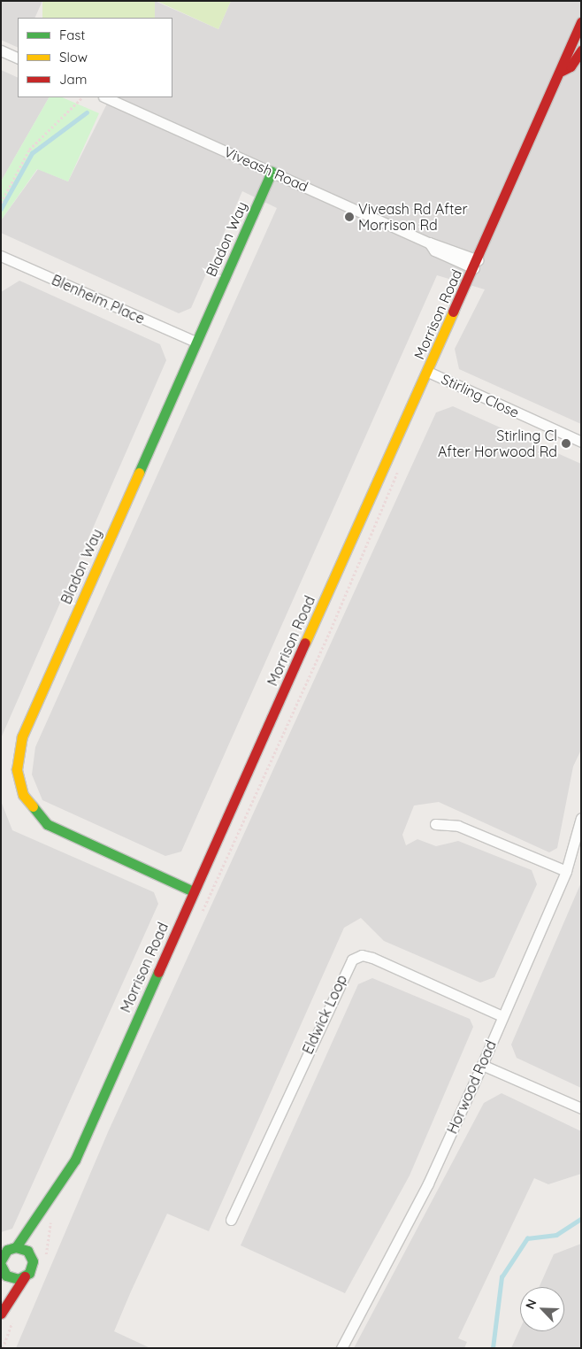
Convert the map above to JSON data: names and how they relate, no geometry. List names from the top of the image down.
{
  "streets": {
    "main road": ["Bladon Way", "Morrison Road"],
    "street": [
      "Viveash Road",
      "Blenheim Place",
      "Stirling Close",
      "Eldwick Loop",
      "Horwood Road"
    ]
  },
  "crossings": [
    ["Viveash Road", "Bladon Way"],
    ["Viveash Road", "Morrison Road"],
    ["Bladon Way", "Blenheim Place"],
    ["Bladon Way", "Morrison Road"],
    ["Morrison Road", "Stirling Close"],
    ["Eldwick Loop", "Horwood Road"]
  ],
  "places": ["Viveash Rd After Morrison Rd", "Stirling Cl After Horwood Rd"],
  "legend": ["Fast", "Slow", "Jam"],
  "north": "top left"
}
